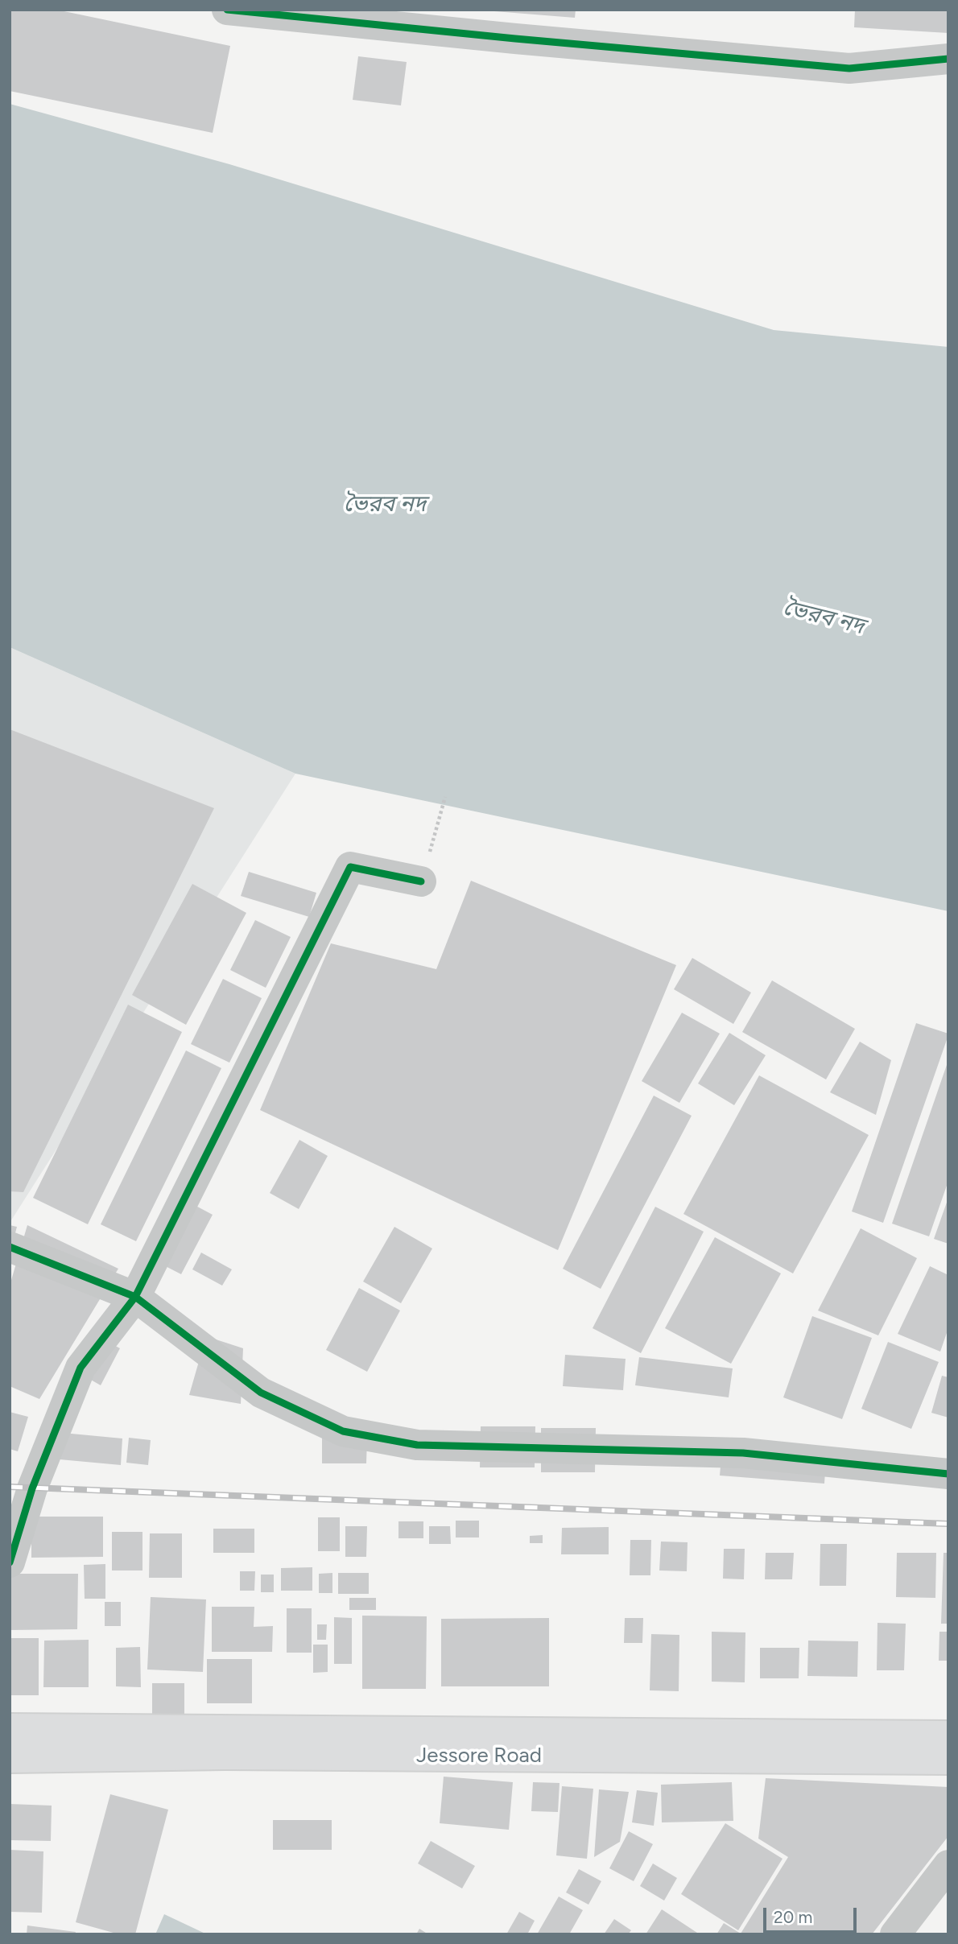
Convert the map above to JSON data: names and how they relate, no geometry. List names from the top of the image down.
{
  "streets": {
    "highway": ["Jessore Road"]
  },
  "water": ["ভৈরব নদ"],
  "scale_bar": "20 m"
}
